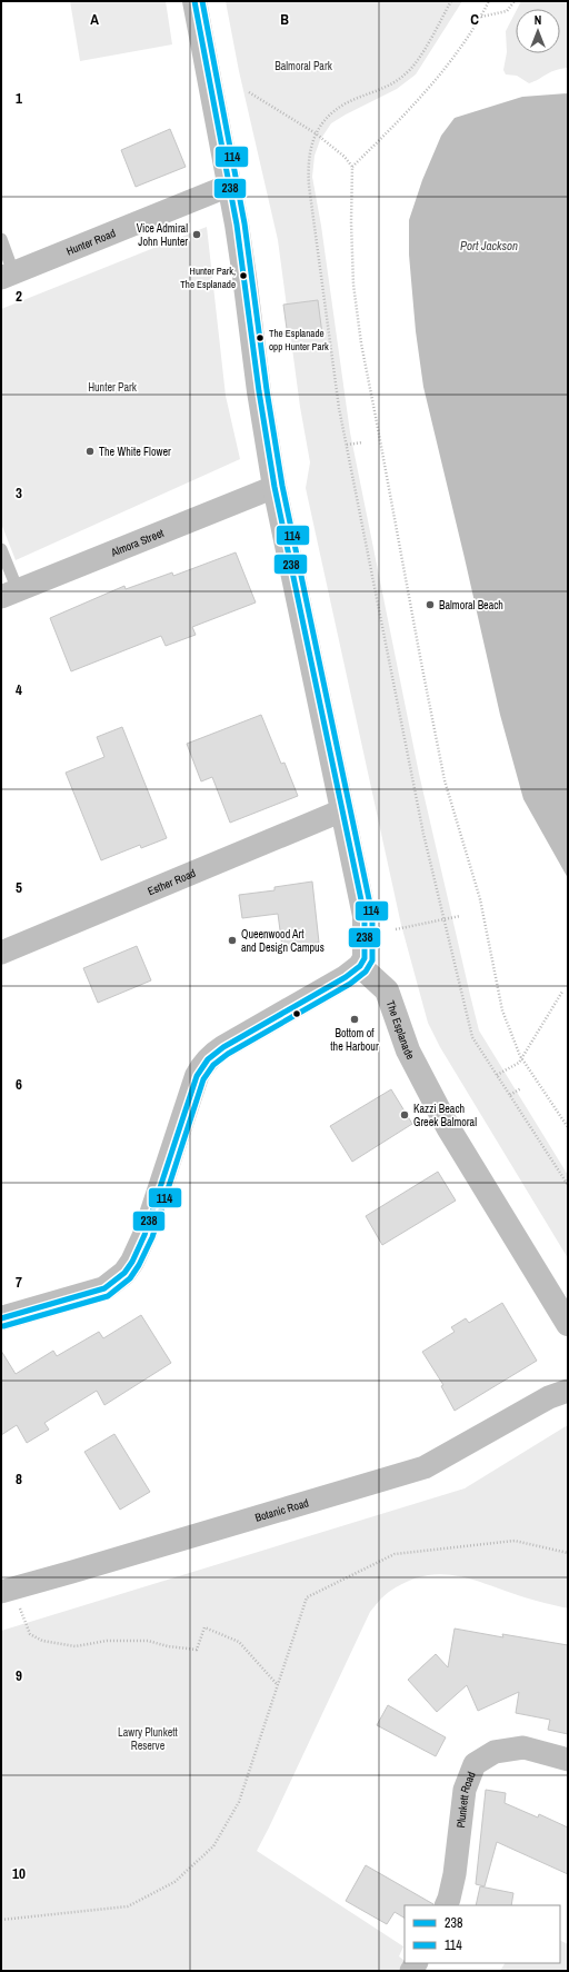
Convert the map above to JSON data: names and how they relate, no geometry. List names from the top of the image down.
{
  "streets": {
    "street": [
      "Hunter Road",
      "Almora Street",
      "Esther Road",
      "The Esplanade",
      "Botanic Road",
      "Plunkett Road"
    ]
  },
  "water": ["Port Jackson"],
  "parks": ["Balmoral Park", "Hunter Park", "Lawry Plunkett Reserve"],
  "places": [
    "Vice Admiral John Hunter",
    "Hunter Park, The Esplanade",
    "The Esplanade opp Hunter Park",
    "The White Flower",
    "Balmoral Beach",
    "Queenwood Art and Design Campus",
    "Bottom of the Harbour",
    "Kazzi Beach Greek Balmoral"
  ],
  "lines": ["transit line 238", "transit line 114"],
  "legend": ["238", "114"],
  "north": "top",
  "grid": {
    "columns": ["A", "B", "C"],
    "rows": [
      "1",
      "2",
      "3",
      "4",
      "5",
      "6",
      "7",
      "8",
      "9",
      "10"
    ]
  }
}
